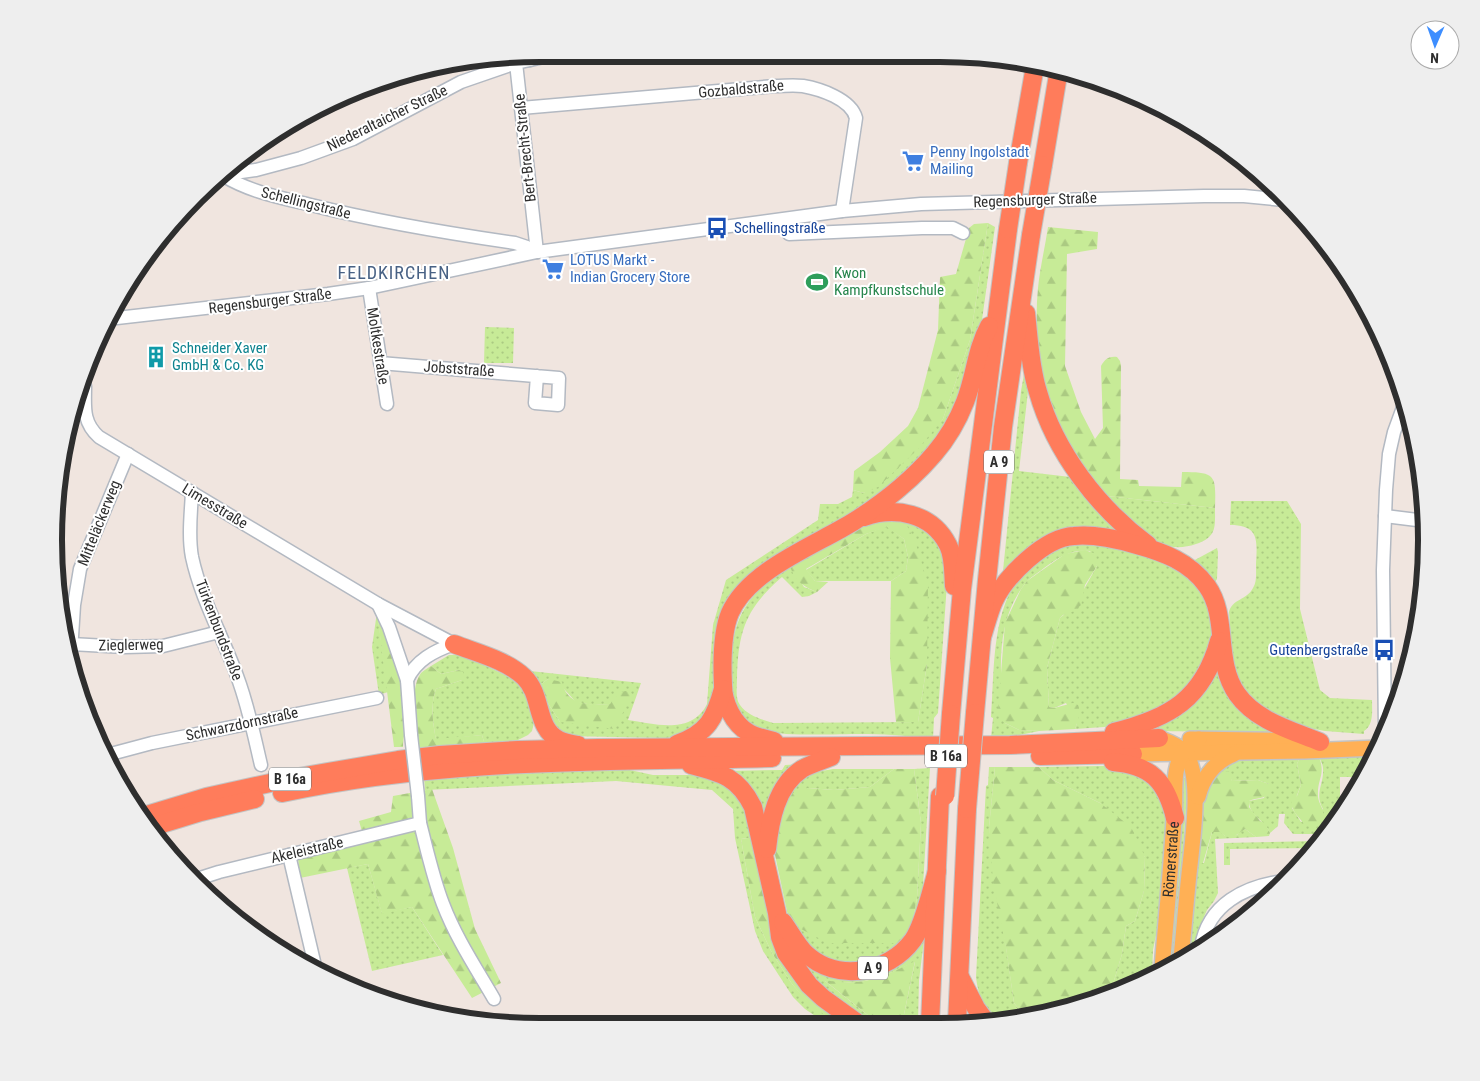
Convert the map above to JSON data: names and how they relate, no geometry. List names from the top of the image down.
{
  "streets": {
    "highway": ["A 9", "B 16a"],
    "main road": ["Römerstraße"],
    "street": [
      "Gozbaldstraße",
      "Niederaltaicher Straße",
      "Bert-Brecht-Straße",
      "Regensburger Straße",
      "Schellingstraße",
      "Moltkestraße",
      "Jobststraße",
      "Limesstraße",
      "Mitteläckerweg",
      "Türkenbundstraße",
      "Zieglerweg",
      "Schwarzdornstraße",
      "Akeleistraße"
    ]
  },
  "crossings": [
    ["Gozbaldstraße", "Bert-Brecht-Straße"],
    ["Gozbaldstraße", "Regensburger Straße"],
    ["Bert-Brecht-Straße", "Regensburger Straße"],
    ["Bert-Brecht-Straße", "Schellingstraße"],
    ["Regensburger Straße", "Schellingstraße"],
    ["Regensburger Straße", "Moltkestraße"],
    ["Moltkestraße", "Jobststraße"],
    ["A 9", "B 16a"],
    ["Limesstraße", "Mitteläckerweg"],
    ["Limesstraße", "Türkenbundstraße"],
    ["Türkenbundstraße", "Zieglerweg"],
    ["Türkenbundstraße", "Schwarzdornstraße"],
    ["B 16a", "Römerstraße"]
  ],
  "districts": ["FELDKIRCHEN"],
  "places": {
    "supermarket": ["Penny Ingolstadt Mailing", "LOTUS Markt - Indian Grocery Store"],
    "bus stop": ["Schellingstraße", "Gutenbergstraße"],
    "sports": ["Kwon Kampfkunstschule"],
    "building": ["Schneider Xaver GmbH & Co. KG"]
  },
  "north": "bottom"
}
